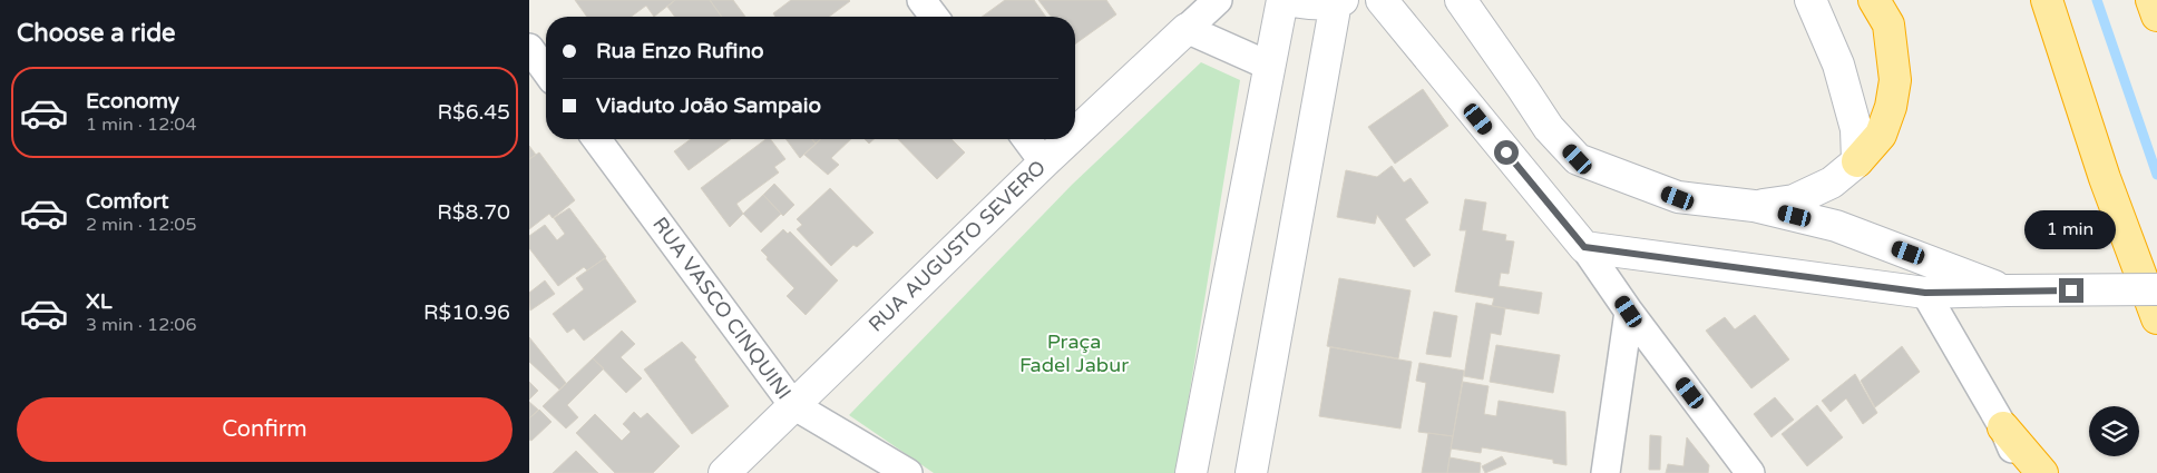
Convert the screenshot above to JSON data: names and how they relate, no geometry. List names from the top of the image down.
{
  "streets": {
    "street": ["RUA AUGUSTO SEVERO", "RUA VASCO CINQUINI"]
  },
  "crossings": [
    ["RUA AUGUSTO SEVERO", "RUA VASCO CINQUINI"]
  ],
  "parks": ["Praça Fadel Jabur"],
  "page": {
    "heading": "Choose a ride",
    "banner": ["Rua Enzo Rufino", "Viaduto João Sampaio"],
    "list": [
      {
        "name": "Economy",
        "note": "1 min · 12:04",
        "value": "R$6.45"
      },
      {
        "name": "Comfort",
        "note": "2 min · 12:05",
        "value": "R$8.70"
      },
      {
        "name": "XL",
        "note": "3 min · 12:06",
        "value": "R$10.96"
      }
    ],
    "bubble": "1 min",
    "buttons": "Confirm"
  }
}
